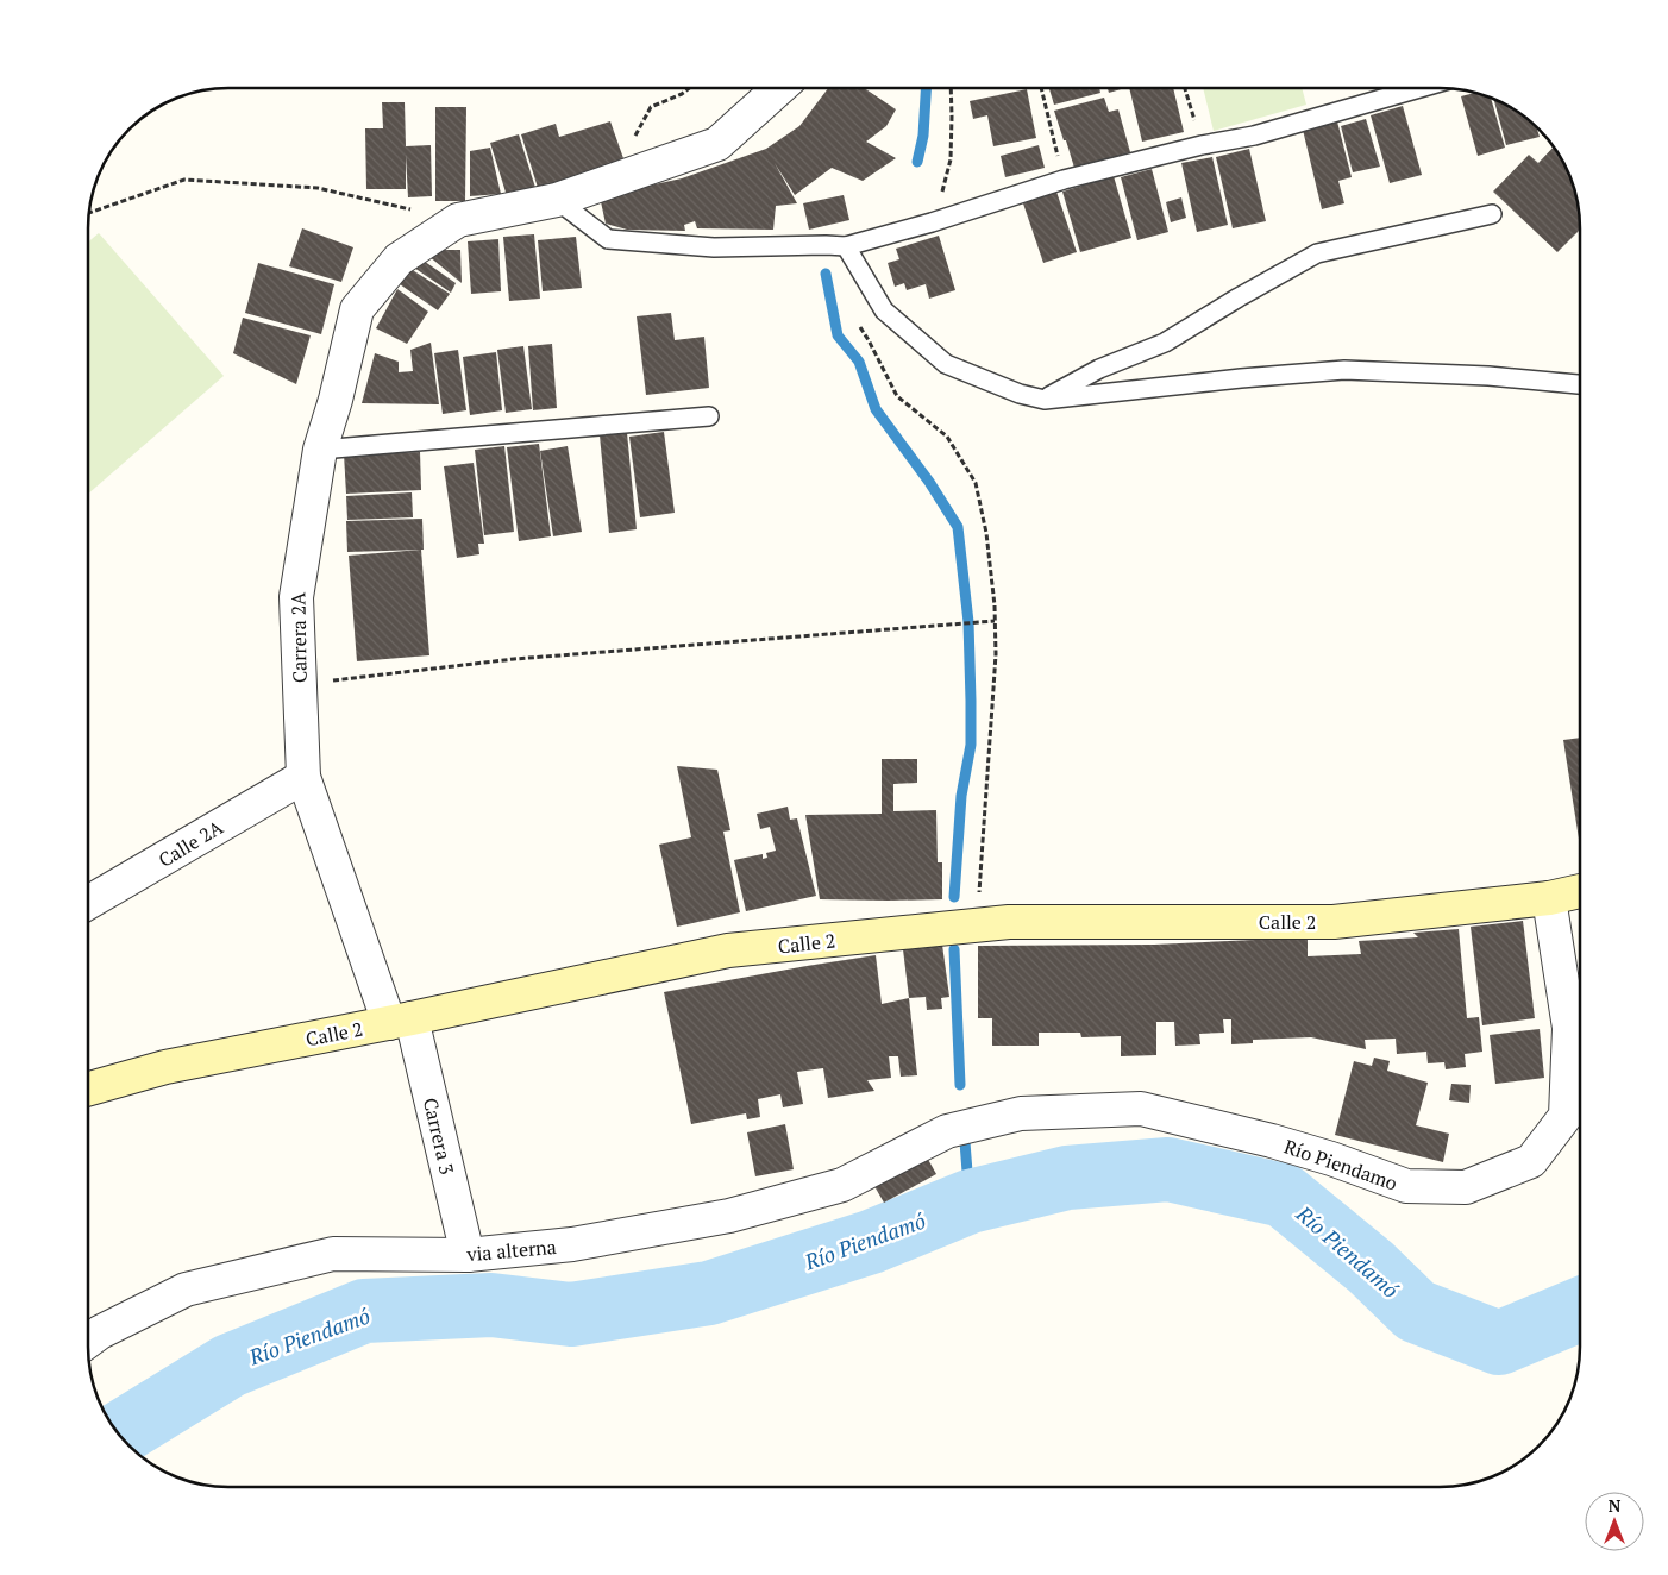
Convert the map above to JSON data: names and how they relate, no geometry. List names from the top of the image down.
{
  "streets": {
    "street": [
      "Carrera 2A",
      "Calle 2A",
      "Calle 2",
      "Carrera 3",
      "Río Piendamo",
      "via alterna"
    ]
  },
  "crossings": [
    ["Carrera 2A", "Calle 2A"],
    ["Carrera 2A", "Calle 2"],
    ["Carrera 2A", "Carrera 3"],
    ["Calle 2", "Carrera 3"],
    ["Calle 2", "Río Piendamo"],
    ["Carrera 3", "via alterna"],
    ["Río Piendamo", "via alterna"]
  ],
  "water": ["Río Piendamó"],
  "north": "top"
}
